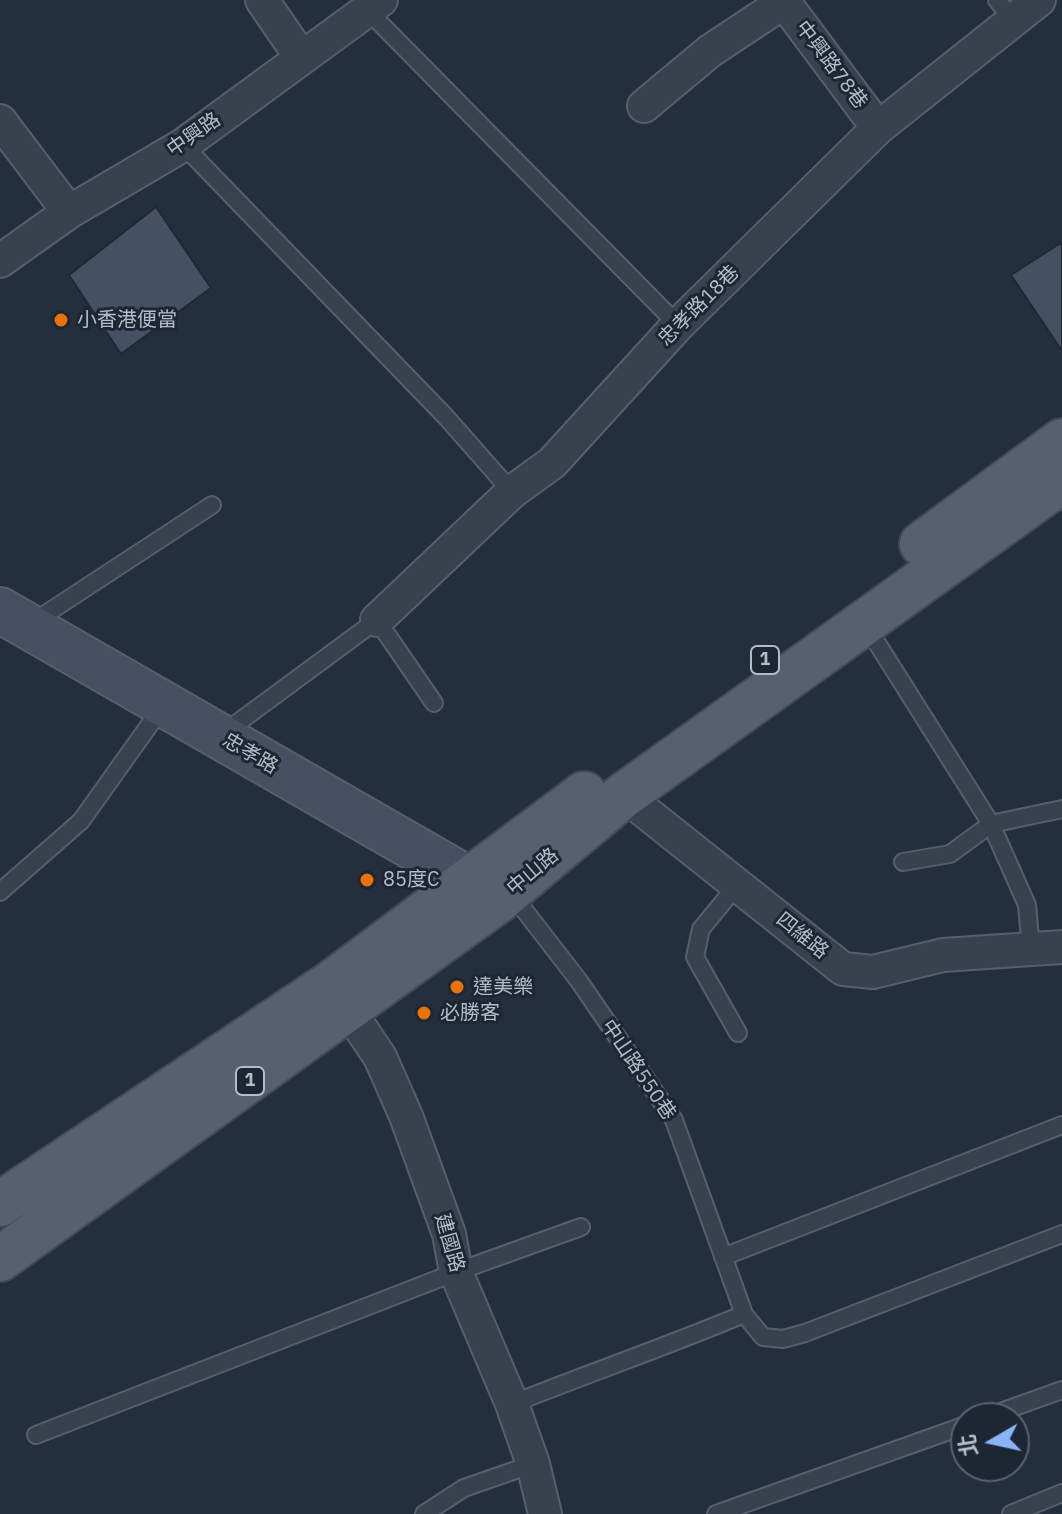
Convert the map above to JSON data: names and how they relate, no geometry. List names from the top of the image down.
{
  "streets": {
    "main road": ["1", "中山路"],
    "street": [
      "中興路78巷",
      "中興路",
      "忠孝路18巷",
      "忠孝路",
      "四維路",
      "建國路"
    ],
    "lane": ["中山路550巷"]
  },
  "crossings": [
    ["中興路78巷", "忠孝路18巷"],
    ["忠孝路18巷", "忠孝路"],
    ["忠孝路", "中山路"],
    ["忠孝路", "中山路550巷"],
    ["中山路", "四維路"],
    ["中山路", "中山路550巷"],
    ["中山路", "建國路"]
  ],
  "places": [
    "小香港便當",
    "85度C",
    "達美樂",
    "必勝客"
  ],
  "north": "left"
}
